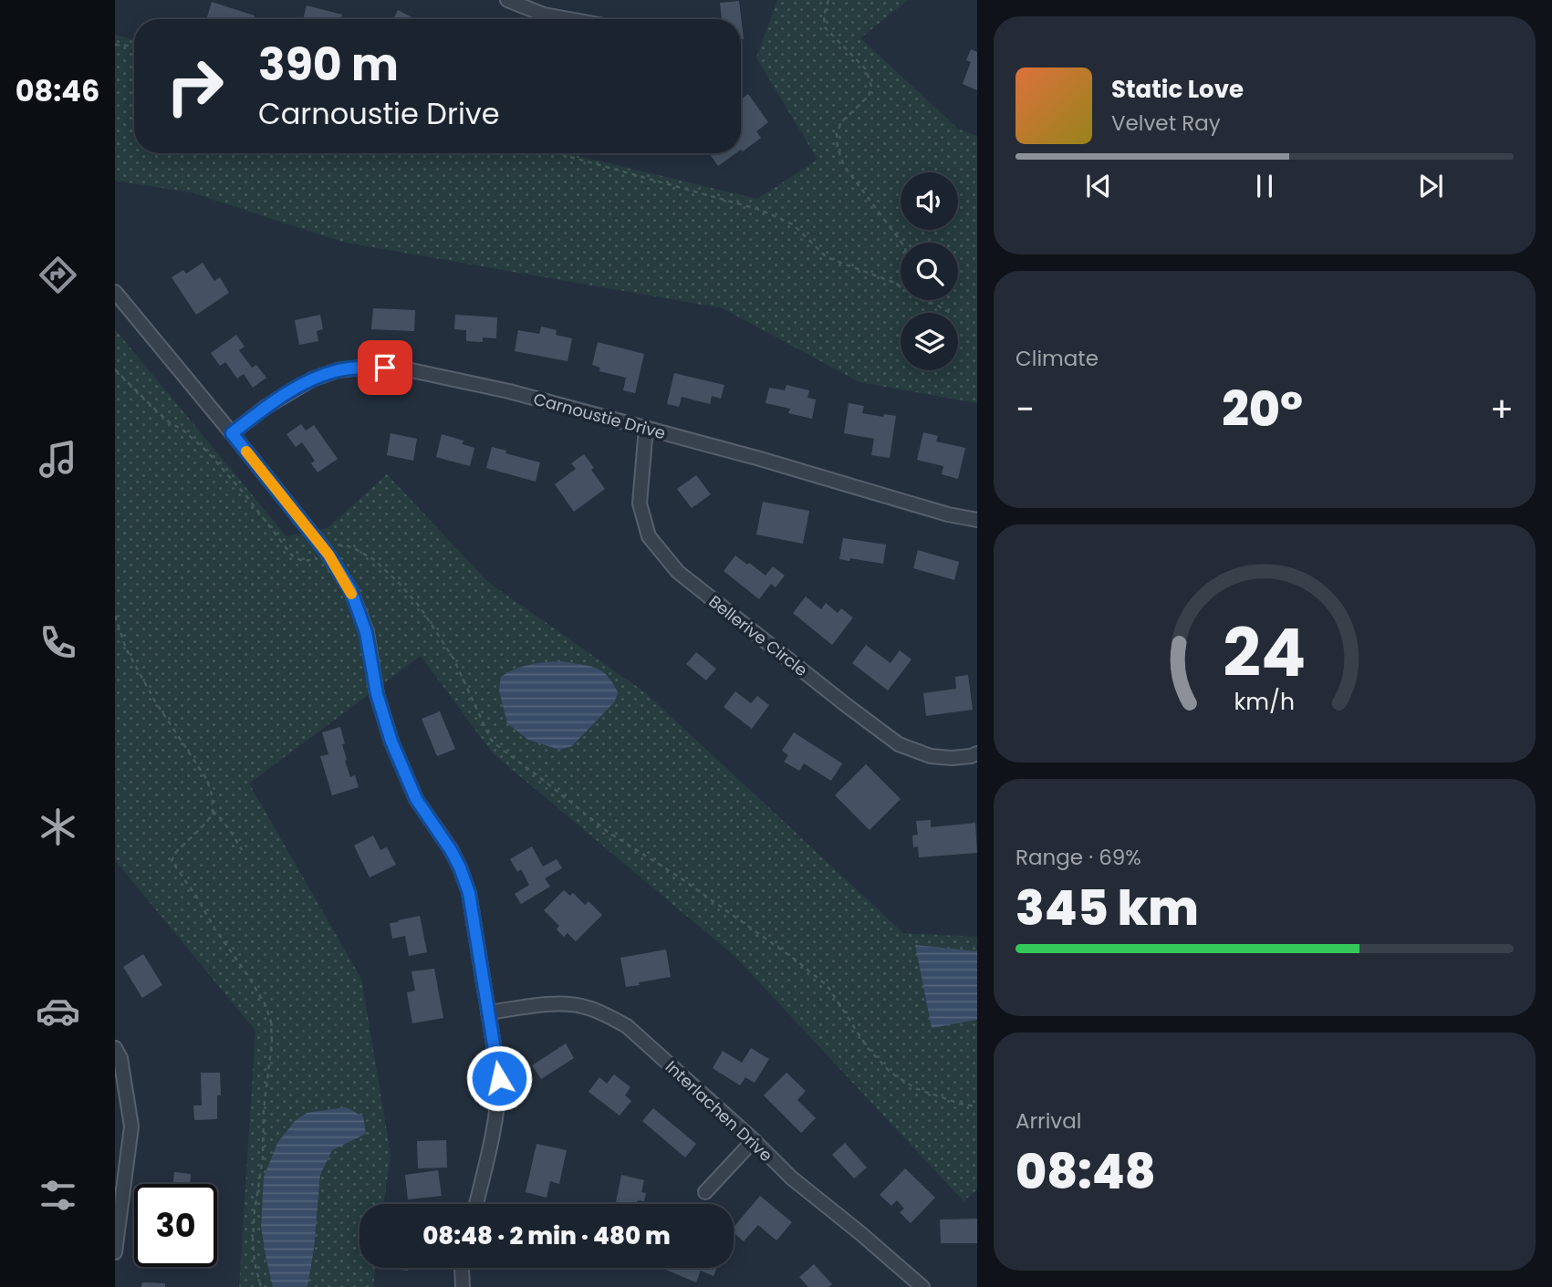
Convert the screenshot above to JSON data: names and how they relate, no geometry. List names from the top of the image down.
{
  "streets": {
    "street": ["Carnoustie Drive", "Bellerive Circle", "Interlachen Drive"]
  },
  "crossings": [
    ["Carnoustie Drive", "Bellerive Circle"]
  ],
  "page": {
    "tabs": "08:46",
    "turn": ["390 m", "Carnoustie Drive"],
    "song": ["Static Love", "Velvet Ray"],
    "tile": [
      "Climate",
      ["Range · 69%", "345 km"],
      ["Arrival", "08:48"]
    ],
    "heat": ["−", "20°", "+"],
    "limit": "30",
    "trip": "08:48 · 2 min · 480 m",
    "gauge": ["24", "km/h"]
  }
}
